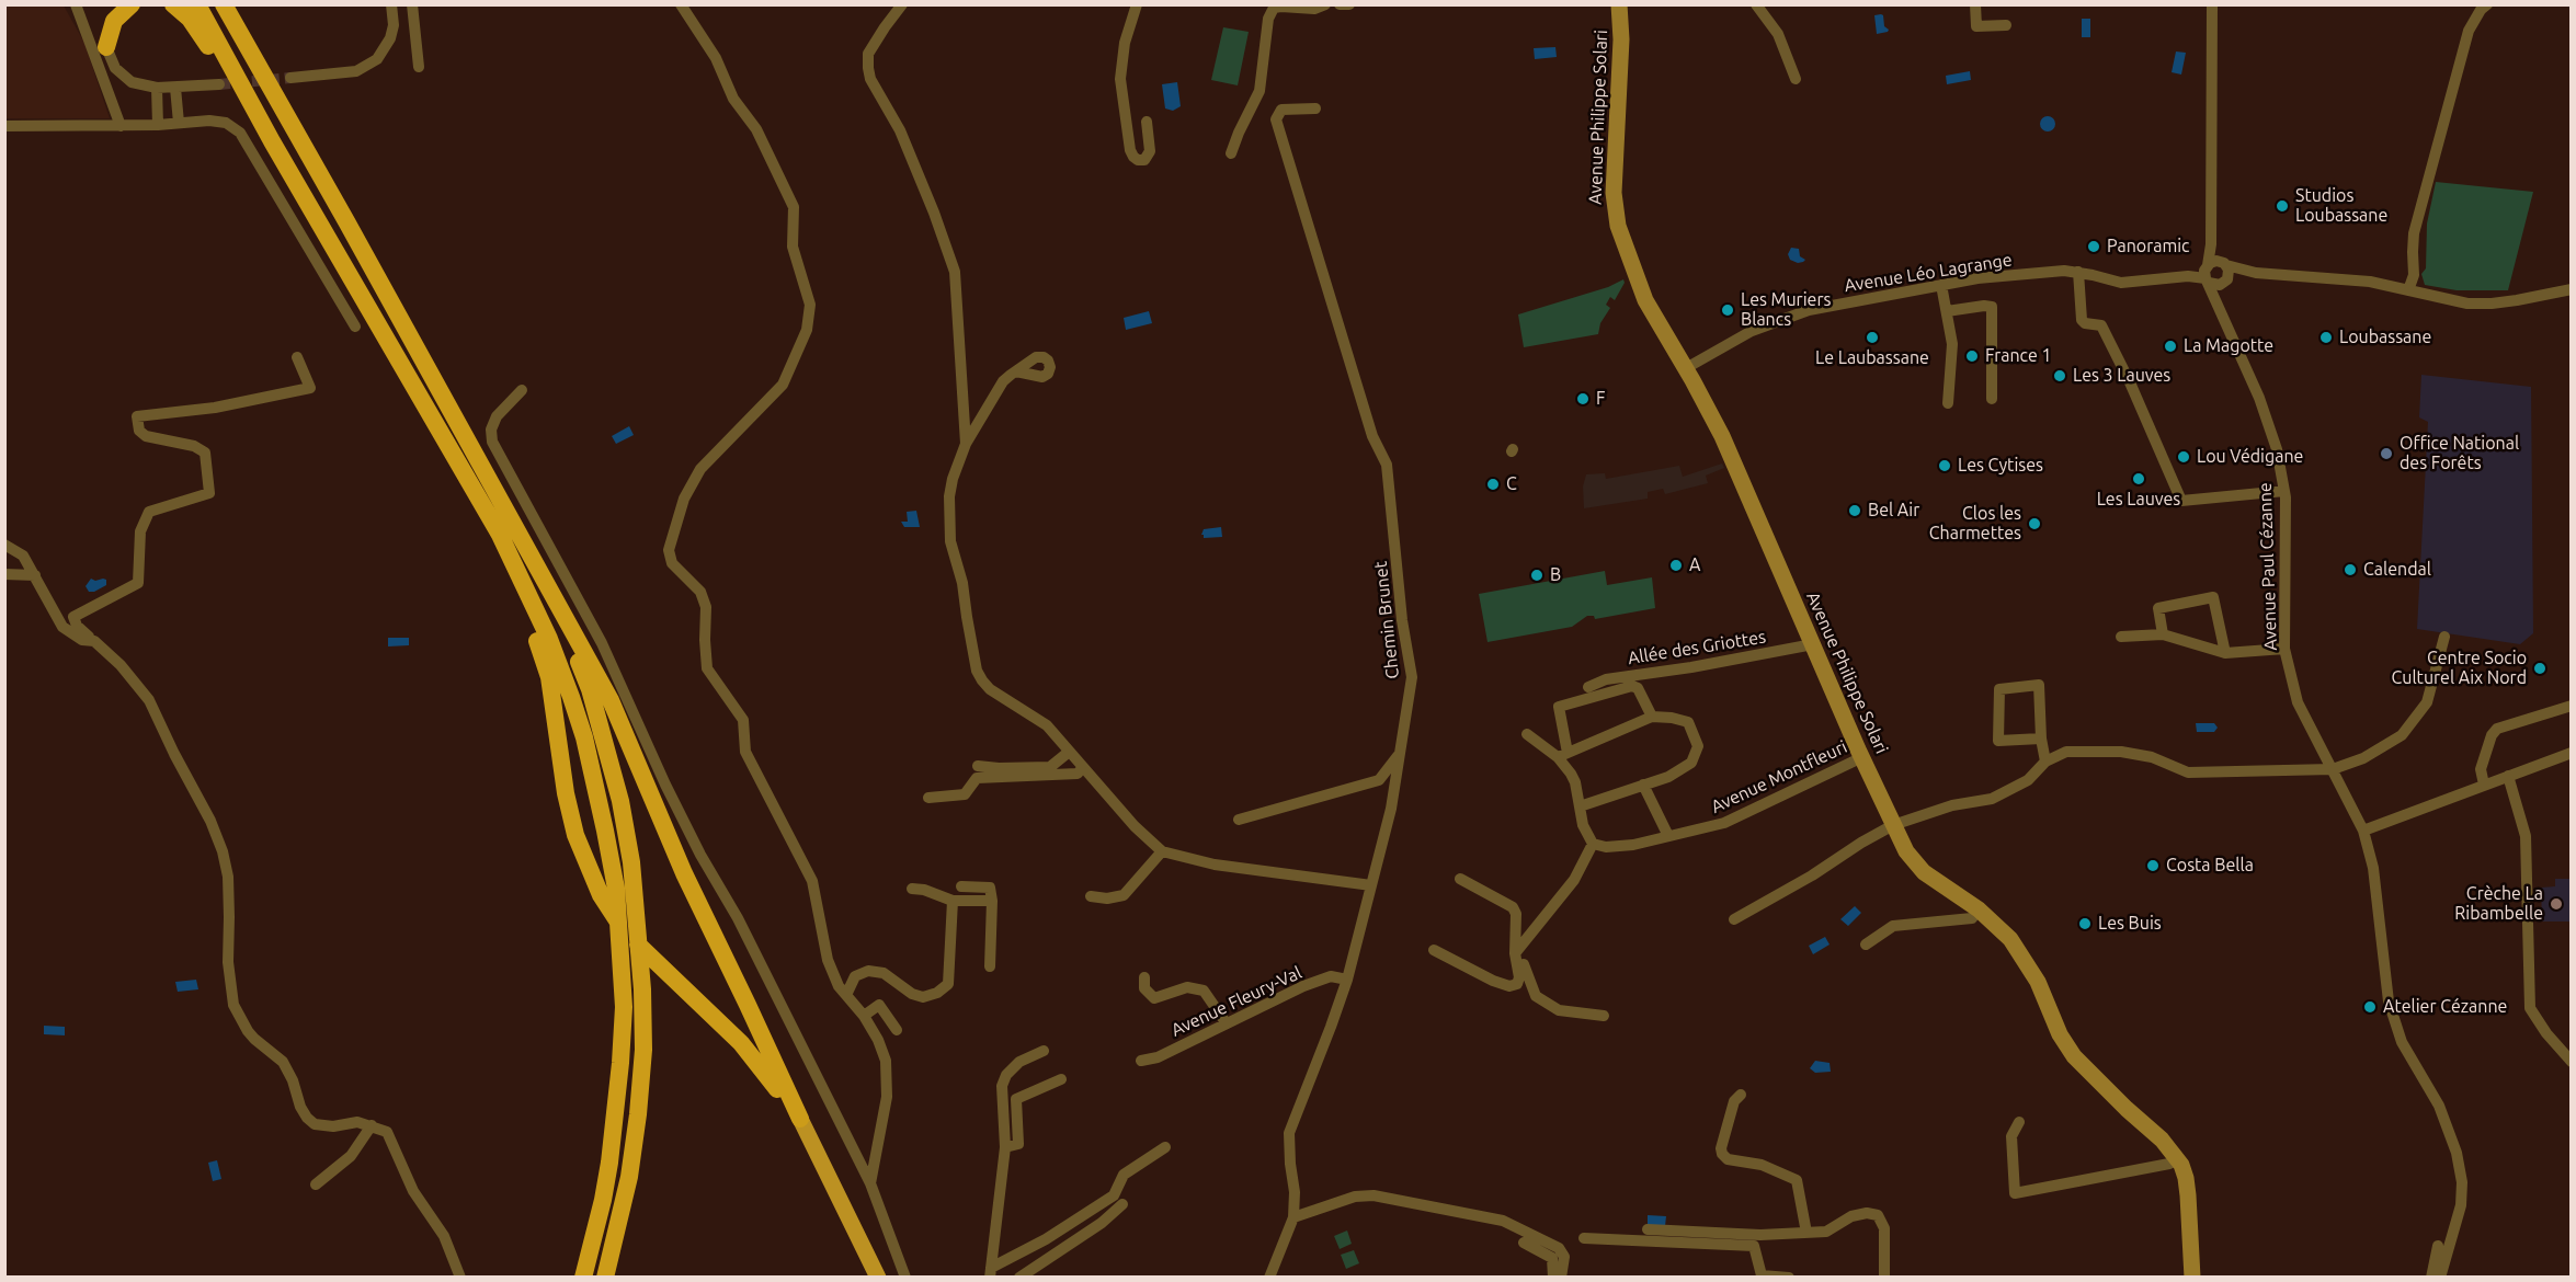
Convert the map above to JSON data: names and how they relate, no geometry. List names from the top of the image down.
{
  "streets": {
    "main road": ["Avenue Philippe Solari"],
    "street": [
      "Avenue Léo Lagrange",
      "Avenue Paul Cézanne",
      "Chemin Brunet",
      "Allée des Griottes",
      "Avenue Montfleuri",
      "Avenue Fleury-Val"
    ]
  },
  "crossings": [
    ["Avenue Philippe Solari", "Avenue Léo Lagrange"],
    ["Avenue Philippe Solari", "Allée des Griottes"],
    ["Avenue Philippe Solari", "Avenue Montfleuri"],
    ["Avenue Léo Lagrange", "Avenue Paul Cézanne"],
    ["Chemin Brunet", "Avenue Fleury-Val"]
  ],
  "places": [
    "Studios Loubassane",
    "Panoramic",
    "Les Muriers Blancs",
    "Le Laubassane",
    "Loubassane",
    "La Magotte",
    "France 1",
    "Les 3 Lauves",
    "F",
    "Office National des Forêts",
    "Lou Védigane",
    "Les Cytises",
    "Les Lauves",
    "C",
    "Bel Air",
    "Clos les Charmettes",
    "A",
    "Calendal",
    "B",
    "Centre Socio Culturel Aix Nord",
    "Costa Bella",
    "Crèche La Ribambelle",
    "Les Buis",
    "Atelier Cézanne"
  ]
}
